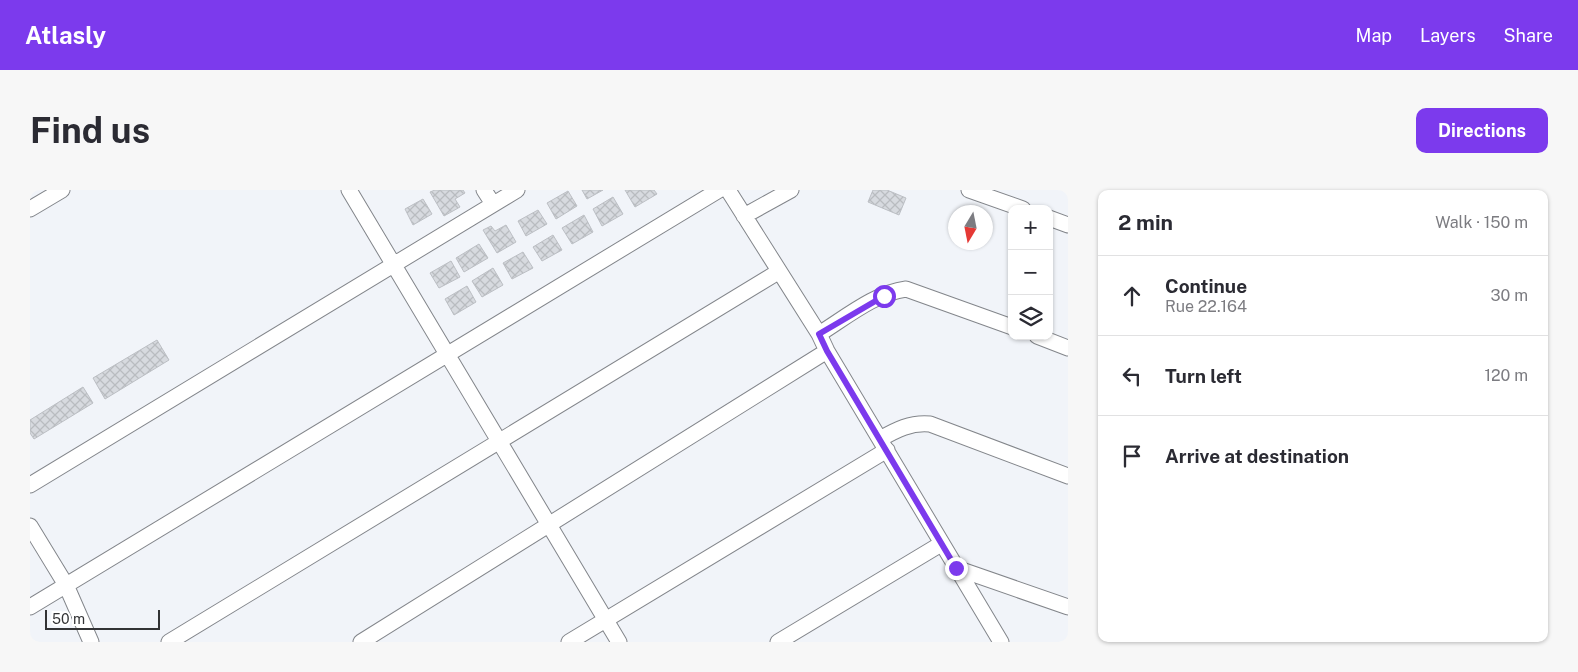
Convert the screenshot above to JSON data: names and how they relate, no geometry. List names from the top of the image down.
{
  "scale_bar": "50 m",
  "north": "bottom",
  "page": {
    "header": "Atlasly",
    "nav": ["Map", "Layers", "Share"],
    "buttons": "Directions",
    "title": "Find us",
    "heading": ["2 min", "Walk · 150 m"],
    "map_buttons": ["+", "−"],
    "list": [
      ["Continue", "Rue 22.164", "30 m"],
      ["Turn left", "120 m"],
      "Arrive at destination"
    ],
    "scale": "50 m"
  }
}
